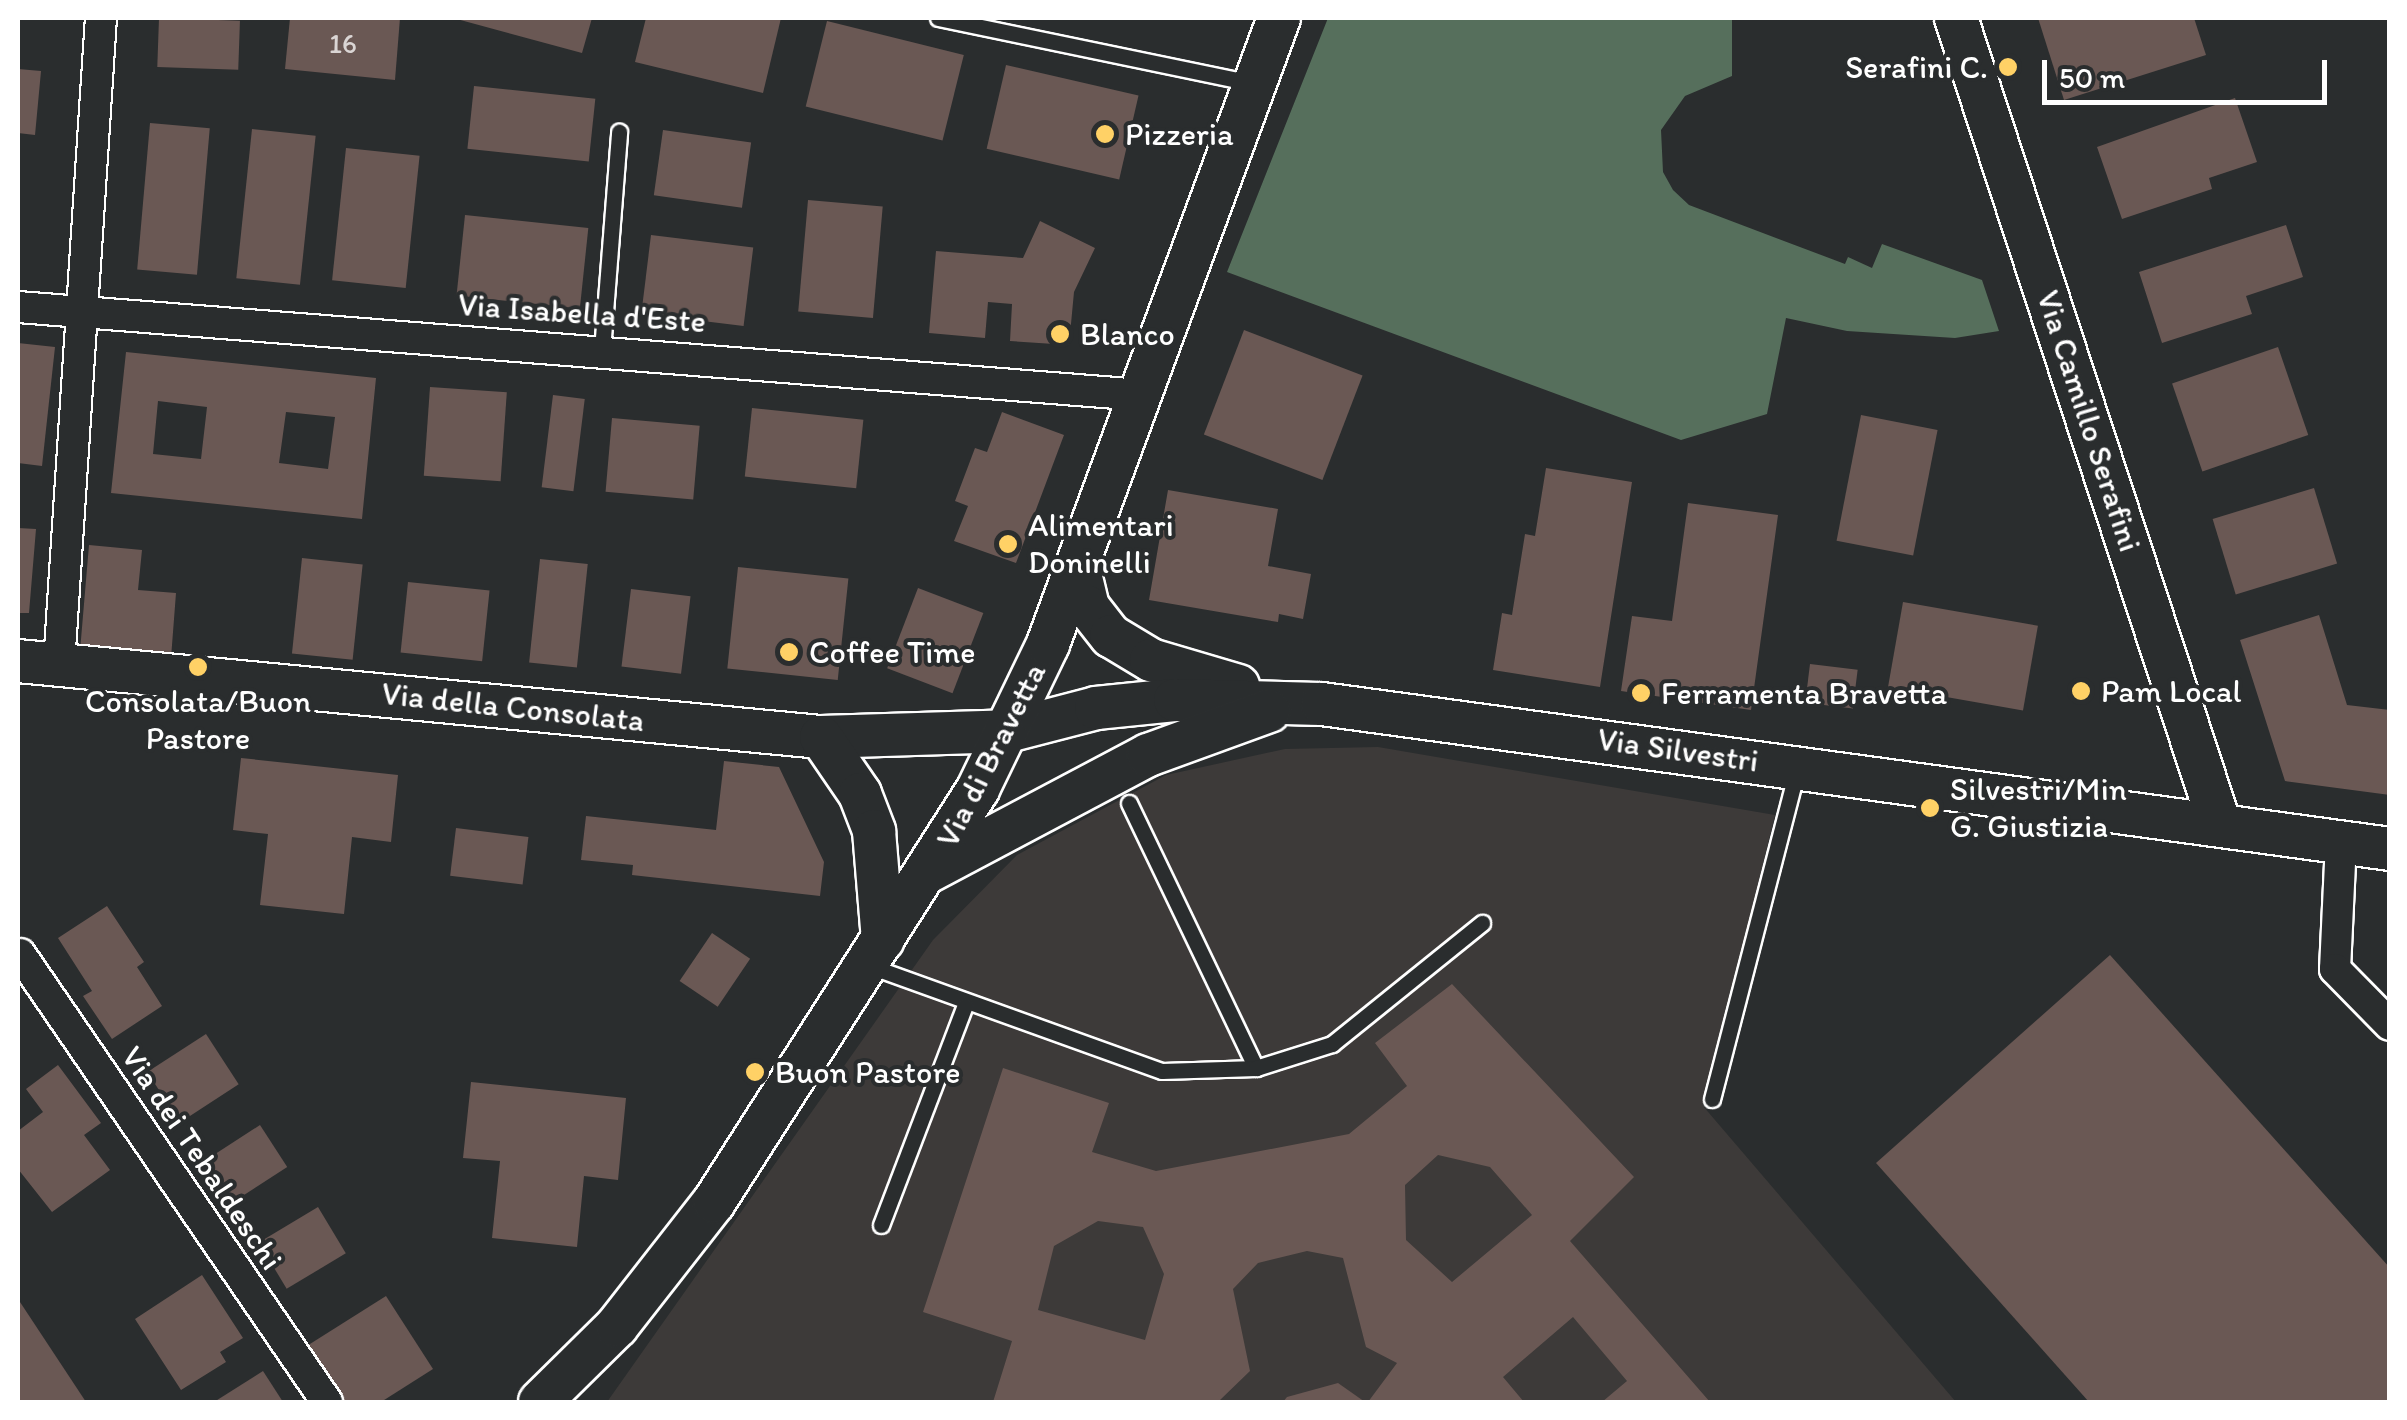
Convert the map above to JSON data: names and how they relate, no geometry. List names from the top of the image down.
{
  "streets": {
    "main road": [
      "Via Camillo Serafini",
      "Via della Consolata",
      "Via Silvestri",
      "Via di Bravetta"
    ],
    "street": ["Via Isabella d'Este", "Via dei Tebaldeschi"]
  },
  "crossings": [
    ["Via Isabella d'Este", "Via di Bravetta"],
    ["Via Camillo Serafini", "Via Silvestri"],
    ["Via della Consolata", "Via Silvestri"],
    ["Via della Consolata", "Via di Bravetta"],
    ["Via Silvestri", "Via di Bravetta"]
  ],
  "places": [
    "Serafini C.",
    "Pizzeria",
    "Blanco",
    "Alimentari Doninelli",
    "Coffee Time",
    "Consolata/Buon Pastore",
    "Pam Local",
    "Ferramenta Bravetta",
    "Silvestri/Min G. Giustizia",
    "Buon Pastore"
  ],
  "house_numbers": ["16"],
  "scale_bar": "50 m"
}
